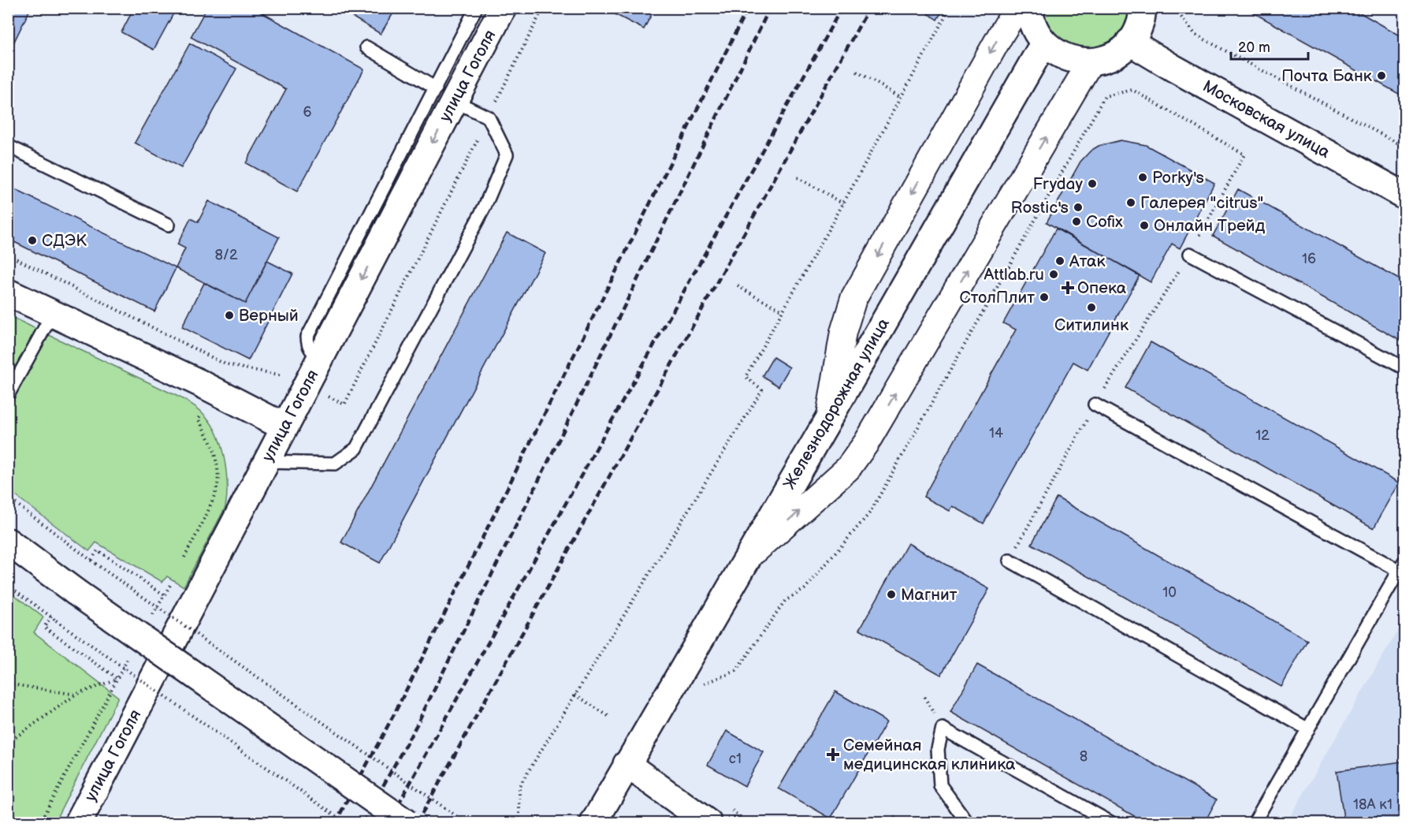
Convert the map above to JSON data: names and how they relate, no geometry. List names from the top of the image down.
{
  "streets": {
    "street": ["улица Гоголя", "Московская улица", "Железнодорожная улица"]
  },
  "places": {
    "other": [
      "Почта Банк",
      "Porky's",
      "Fryday",
      "Галерея \"citrus\"",
      "Rostic's",
      "Cofix",
      "Онлайн Трейд",
      "СДЭК",
      "Атак",
      "Attlab.ru",
      "СтолПлит",
      "Ситилинк",
      "Верный",
      "Магнит"
    ],
    "health": ["Опека", "Семейная медицинская клиника"]
  },
  "house_numbers": [
    "6",
    "8/2",
    "16",
    "14",
    "12",
    "10",
    "8",
    "с1",
    "18А к1"
  ],
  "scale_bar": "20 m"
}
